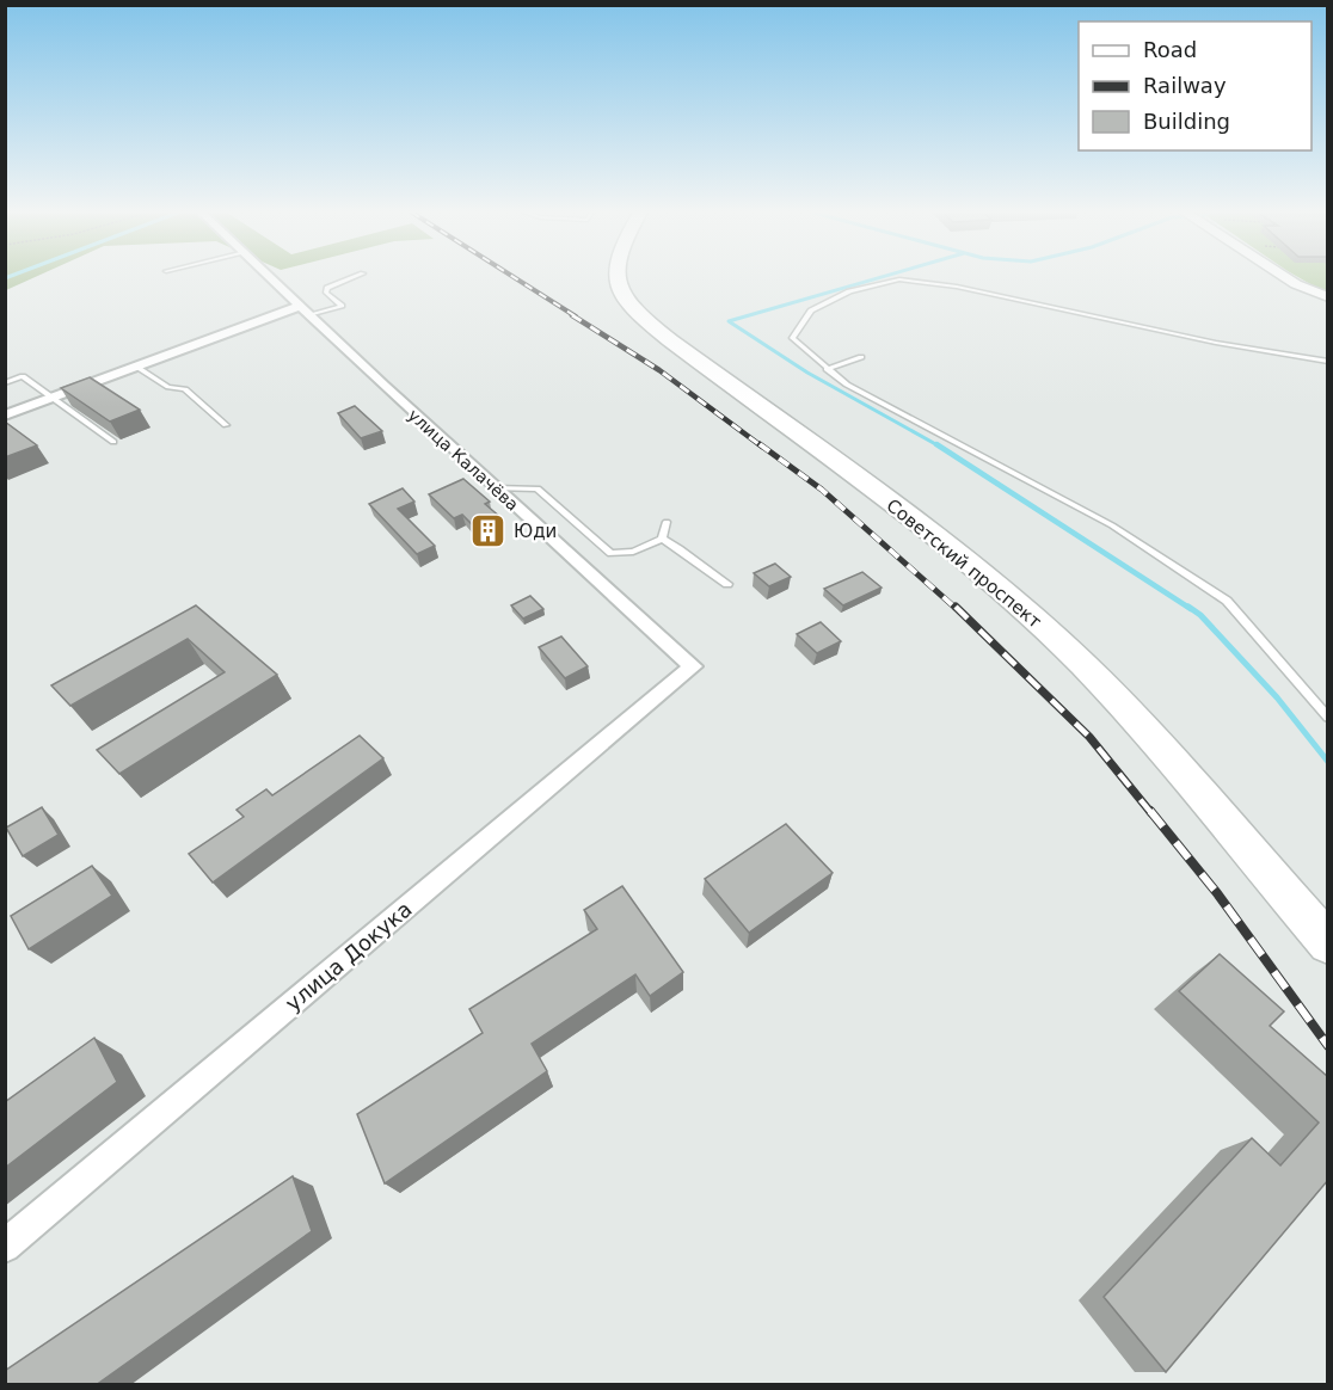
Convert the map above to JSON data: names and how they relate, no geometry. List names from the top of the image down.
{
  "streets": {
    "main road": ["Советский проспект"],
    "street": ["улица Калачёва", "улица Докука"]
  },
  "crossings": [
    ["улица Калачёва", "улица Докука"]
  ],
  "places": {
    "building": ["Юди"]
  },
  "legend": ["Road", "Railway", "Building"]
}
